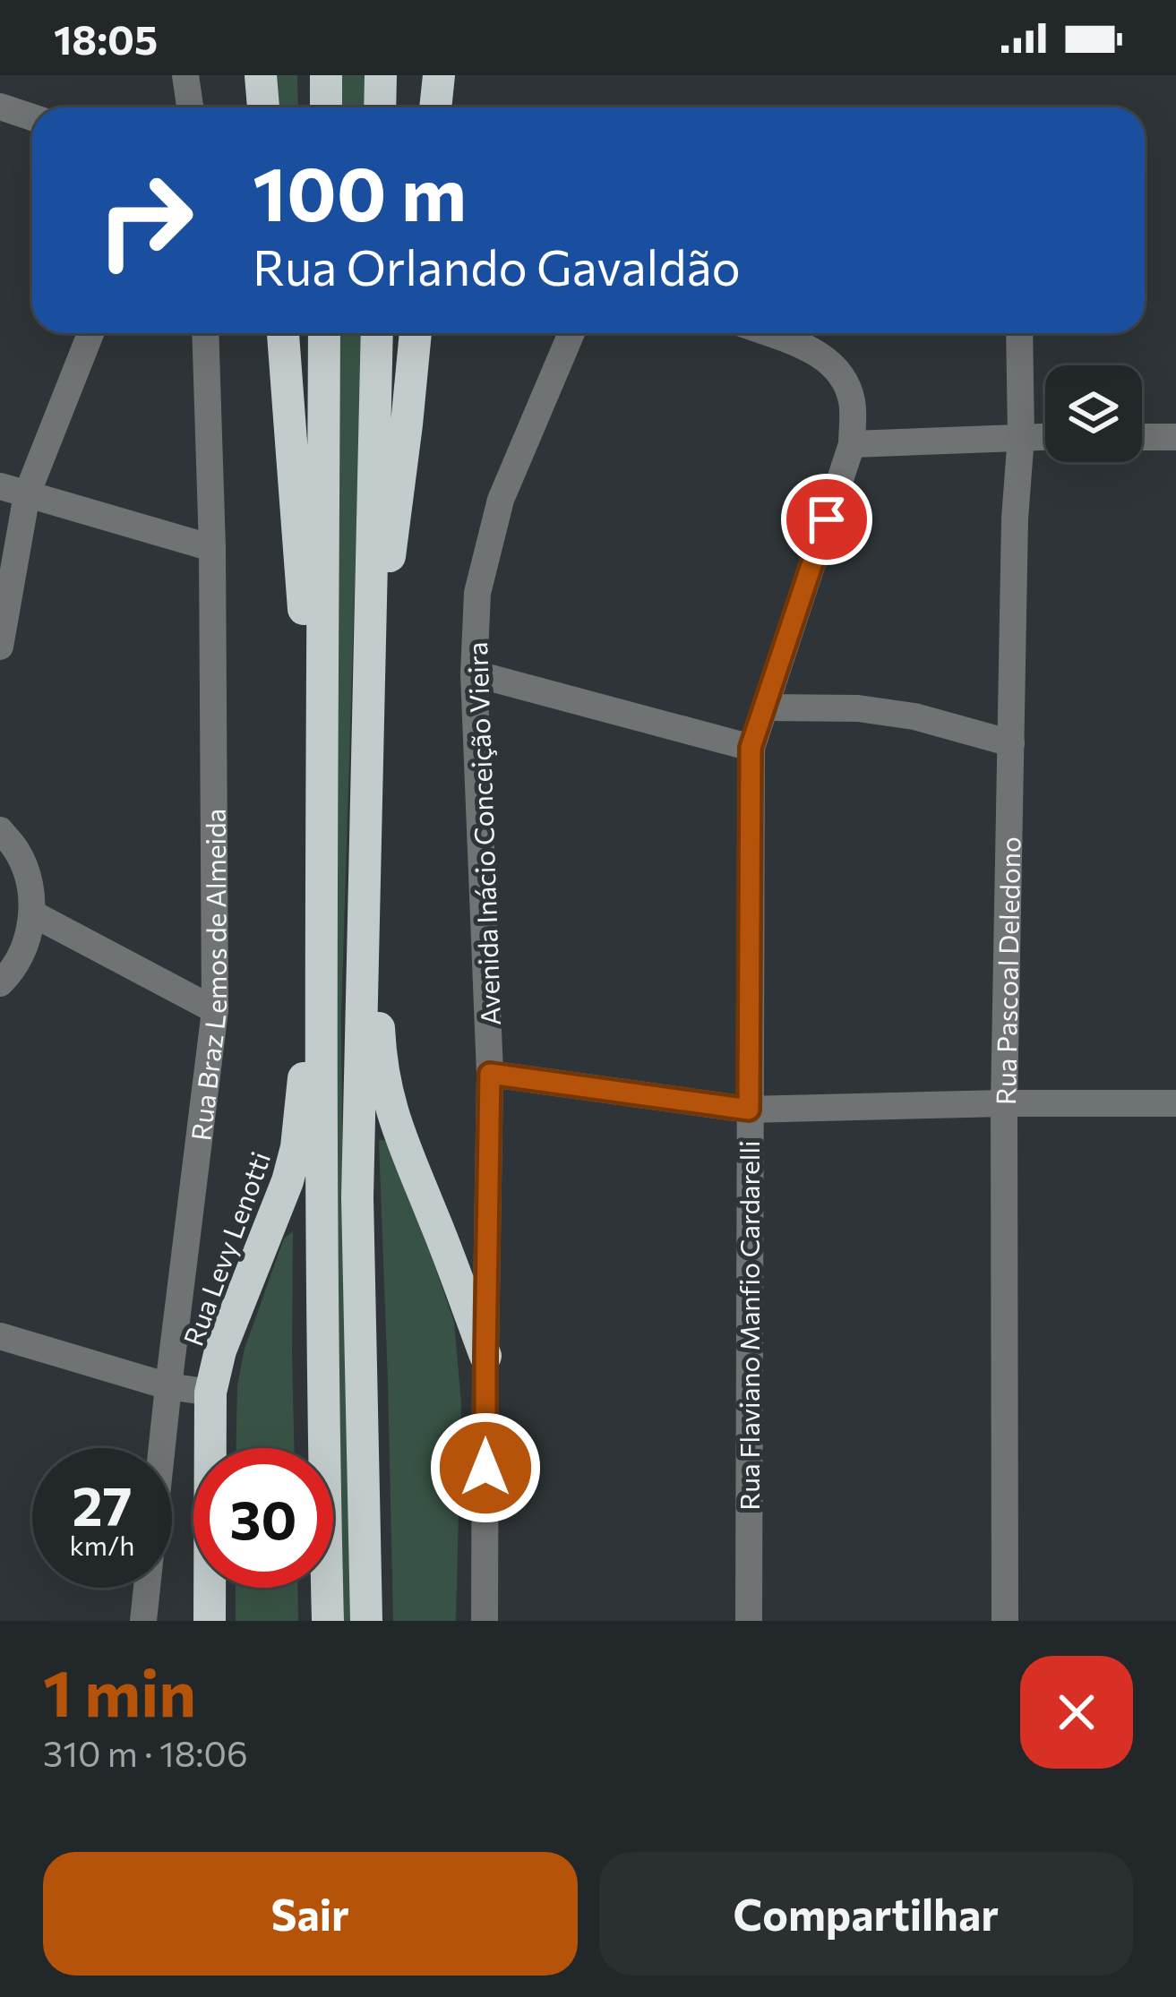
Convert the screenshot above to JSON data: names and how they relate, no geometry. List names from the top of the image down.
{
  "streets": {
    "highway": ["Rua Levy Lenotti"],
    "street": [
      "Avenida Inácio Conceição Vieira",
      "Rua Pascoal Deledono",
      "Rua Braz Lemos de Almeida",
      "Rua Flaviano Manfio Cardarelli"
    ]
  },
  "page": {
    "status": "18:05",
    "turn": ["100 m", "Rua Orlando Gavaldão"],
    "speed": "27 km/h",
    "limit": "30",
    "heading": ["1 min", "310 m · 18:06"],
    "buttons": ["Sair", "Compartilhar"]
  }
}
